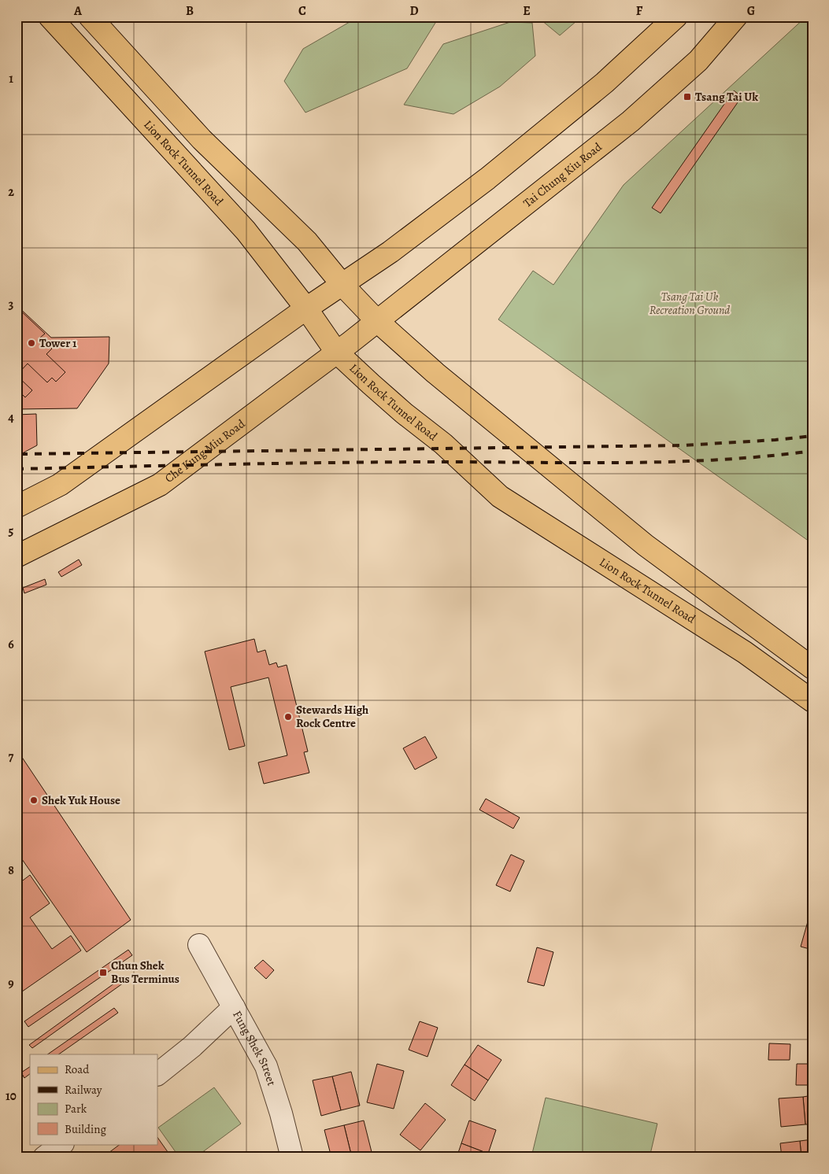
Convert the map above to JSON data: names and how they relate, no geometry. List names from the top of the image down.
{
  "streets": {
    "main road": ["Lion Rock Tunnel Road", "Tai Chung Kiu Road", "Che Kung Miu Road"],
    "street": ["Fung Shek Street"]
  },
  "crossings": [
    ["Lion Rock Tunnel Road", "Che Kung Miu Road"],
    ["Tai Chung Kiu Road", "Che Kung Miu Road"]
  ],
  "parks": ["Tsang Tai Uk Recreation Ground"],
  "places": {
    "transit": ["Tsang Tai Uk", "Chun Shek Bus Terminus"],
    "other": ["Tower 1", "Stewards High Rock Centre", "Shek Yuk House"]
  },
  "legend": [
    "Road",
    "Railway",
    "Park",
    "Building"
  ],
  "grid": {
    "columns": [
      "A",
      "B",
      "C",
      "D",
      "E",
      "F",
      "G"
    ],
    "rows": [
      "1",
      "2",
      "3",
      "4",
      "5",
      "6",
      "7",
      "8",
      "9",
      "10"
    ]
  }
}
